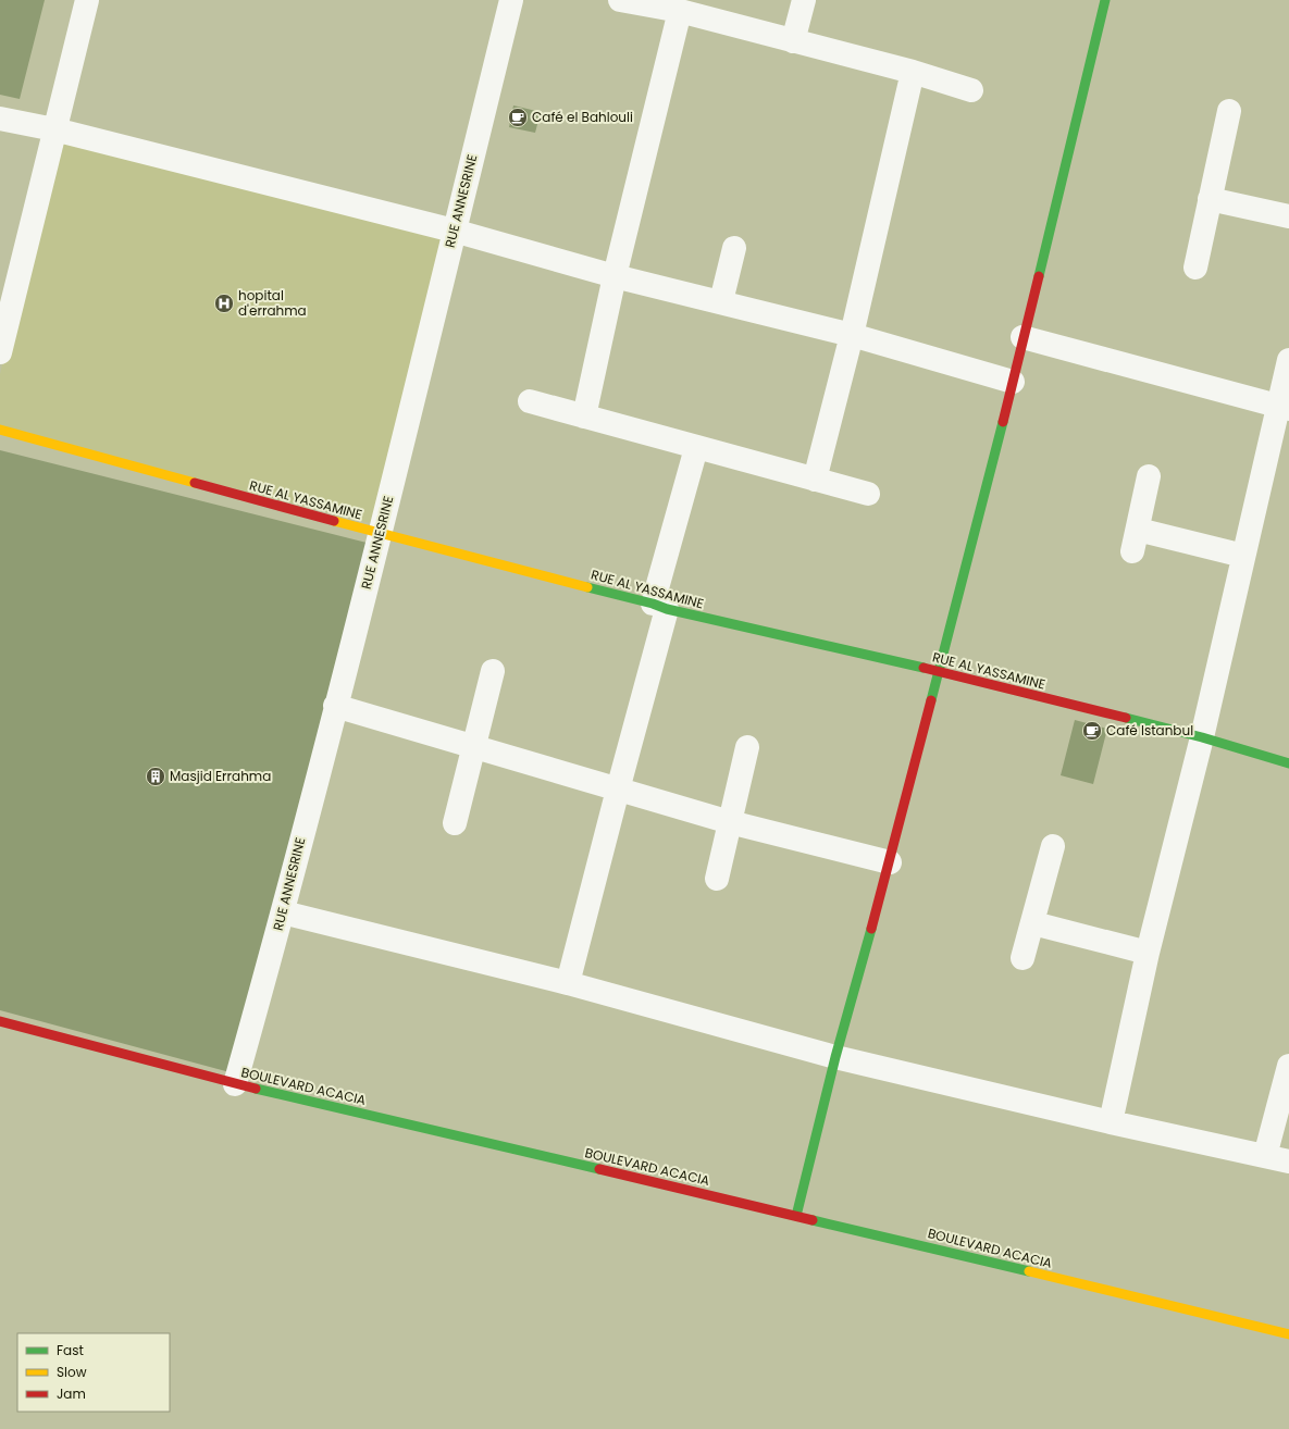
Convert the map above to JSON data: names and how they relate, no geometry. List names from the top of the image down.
{
  "streets": {
    "street": ["RUE ANNESRINE", "RUE AL YASSAMINE", "BOULEVARD ACACIA"]
  },
  "crossings": [
    ["RUE ANNESRINE", "RUE AL YASSAMINE"],
    ["RUE ANNESRINE", "BOULEVARD ACACIA"]
  ],
  "places": {
    "cafe": ["Café el Bahlouli", "Café Istanbul"],
    "hospital": ["hopital d'errahma"],
    "building": ["Masjid Errahma"]
  },
  "legend": ["Fast", "Slow", "Jam"]
}
